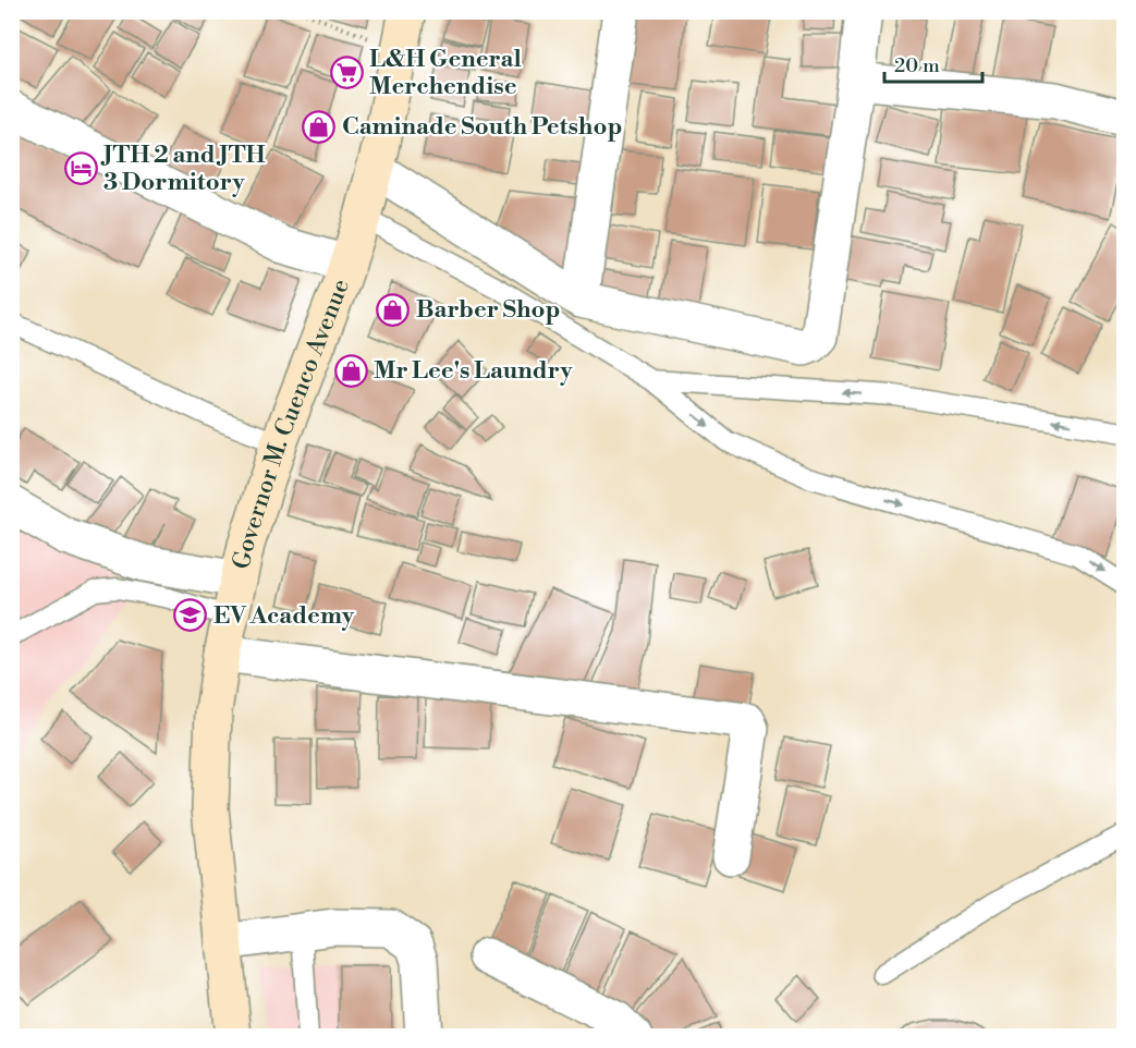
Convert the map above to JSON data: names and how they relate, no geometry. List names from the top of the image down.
{
  "streets": {
    "main road": ["Governor M. Cuenco Avenue"]
  },
  "places": {
    "supermarket": ["L&H General Merchendise"],
    "shop": ["Caminade South Petshop", "Barber Shop", "Mr Lee's Laundry"],
    "hotel": ["JTH 2 and JTH 3 Dormitory"],
    "school or university": ["EV Academy"]
  },
  "scale_bar": "20 m"
}
